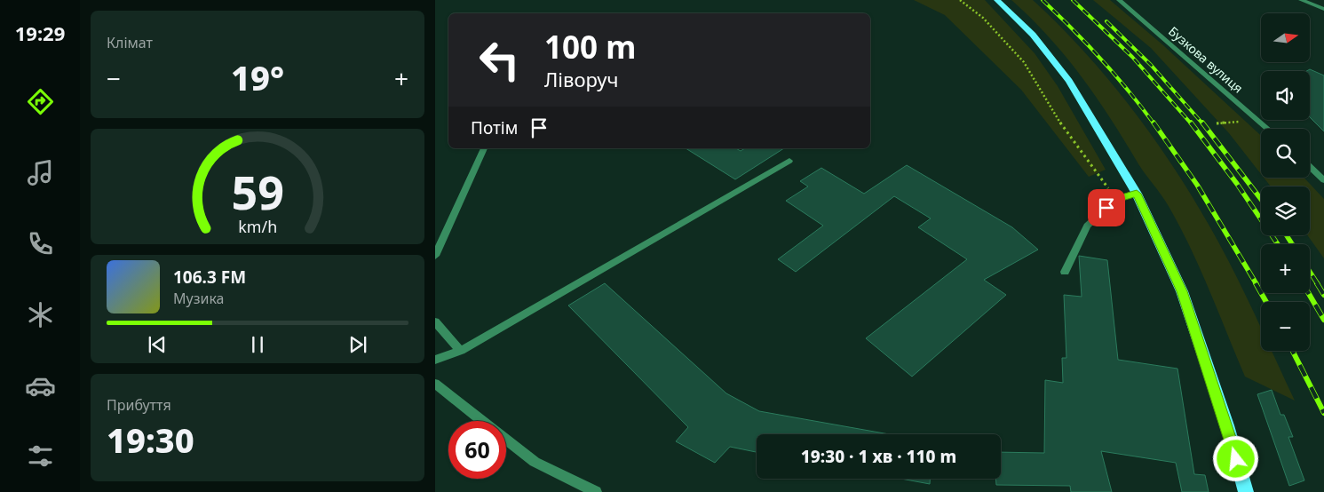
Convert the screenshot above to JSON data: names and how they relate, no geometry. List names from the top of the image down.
{
  "streets": {
    "street": ["Бузкова вулиця"]
  },
  "north": "right",
  "page": {
    "tabs": "19:29",
    "tile": [
      "Клімат",
      ["Прибуття", "19:30"]
    ],
    "map_buttons": ["+", "−"],
    "turn": ["100 m", "Ліворуч"],
    "heat": ["−", "19°", "+"],
    "then": "Потім",
    "song": ["106.3 FM", "Музика"],
    "limit": "60",
    "trip": "19:30 · 1 хв · 110 m",
    "gauge": ["59", "km/h"]
  }
}
